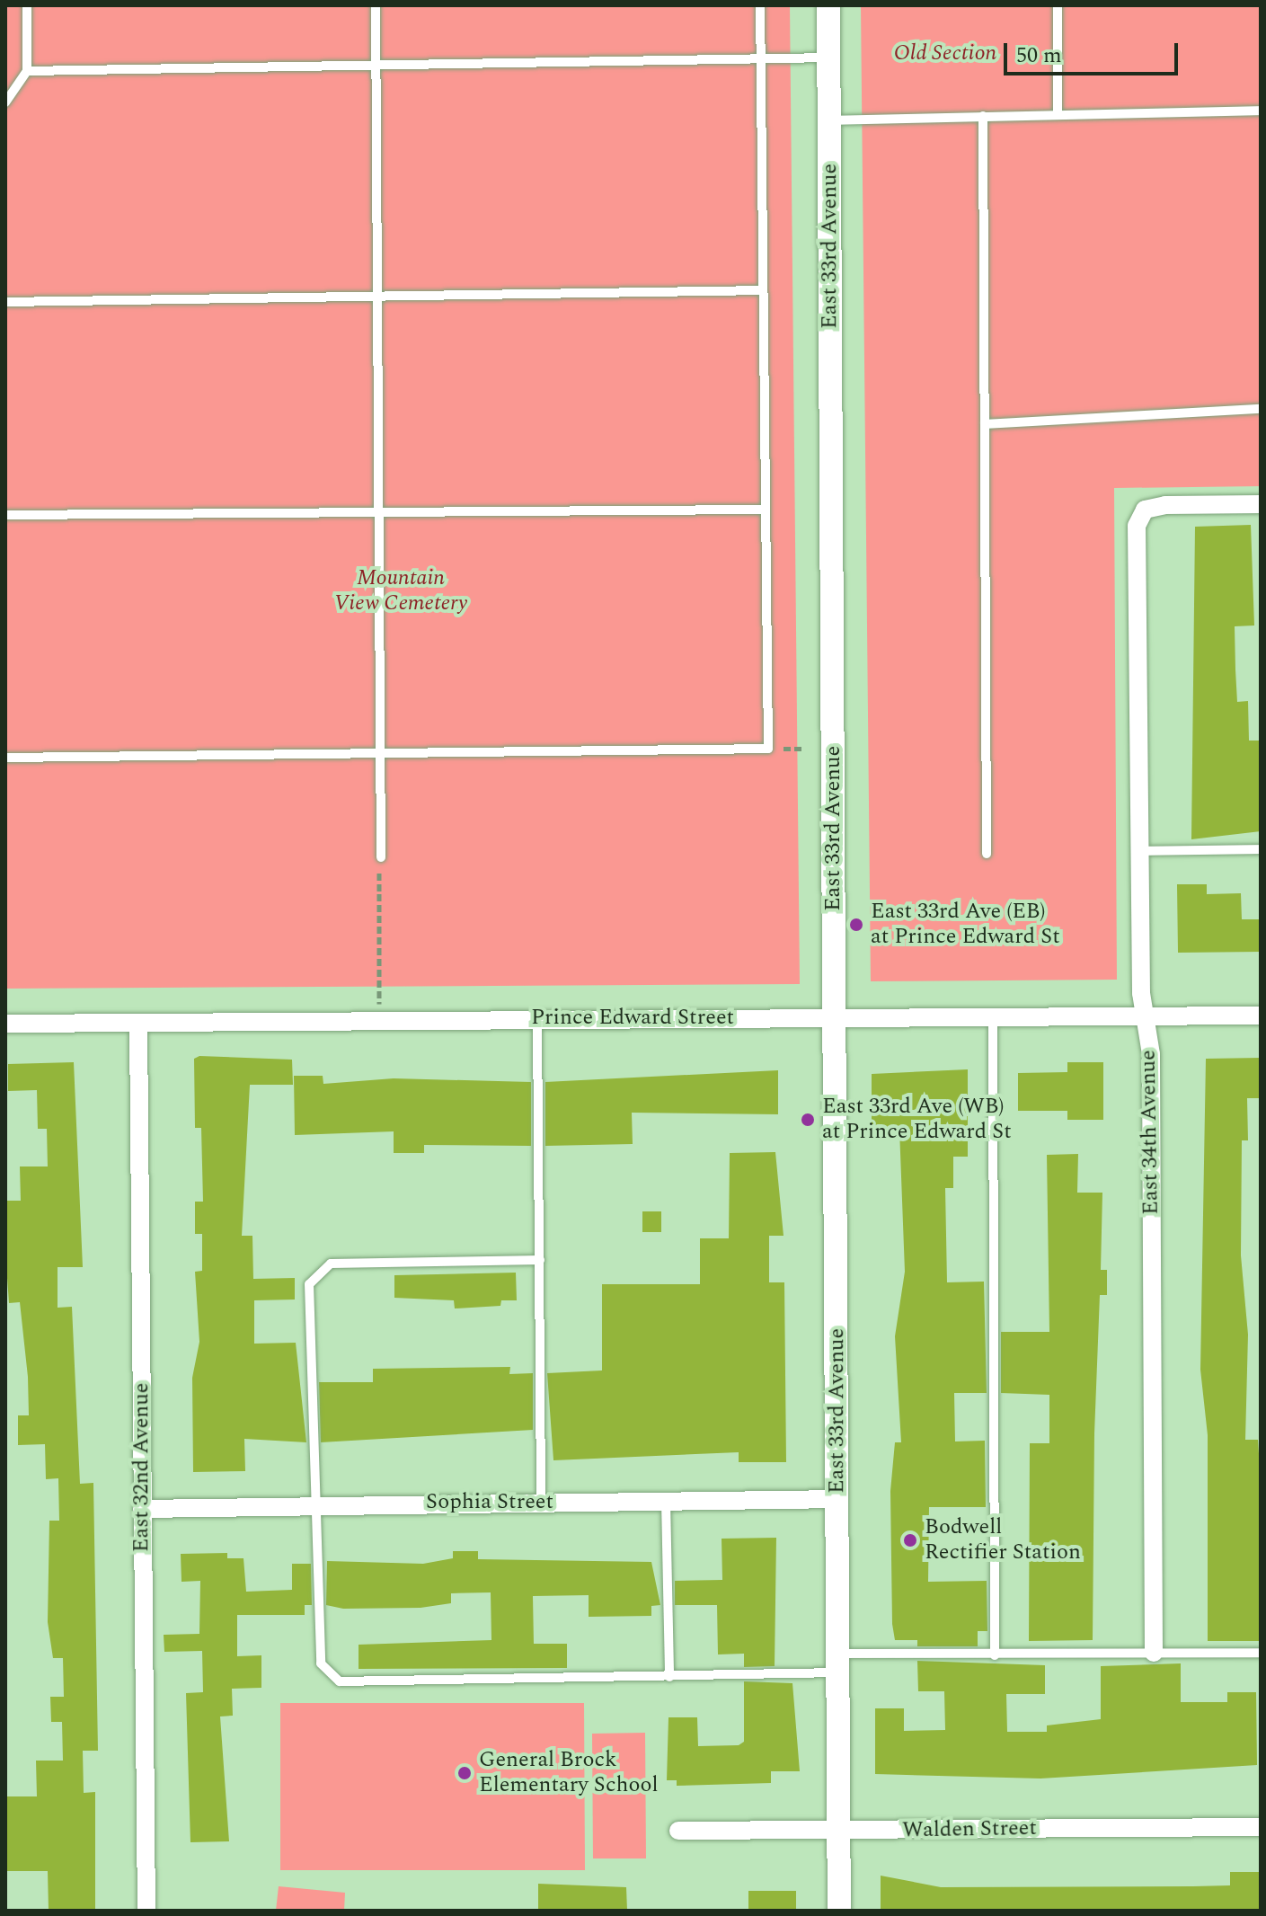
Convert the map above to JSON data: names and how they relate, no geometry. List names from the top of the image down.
{
  "streets": {
    "street": [
      "East 33rd Avenue",
      "Prince Edward Street",
      "East 34th Avenue",
      "East 32nd Avenue",
      "Sophia Street",
      "Walden Street"
    ]
  },
  "crossings": [
    ["East 33rd Avenue", "Prince Edward Street"],
    ["East 33rd Avenue", "Sophia Street"],
    ["East 33rd Avenue", "Walden Street"],
    ["Prince Edward Street", "East 34th Avenue"],
    ["Prince Edward Street", "East 32nd Avenue"],
    ["East 32nd Avenue", "Sophia Street"]
  ],
  "parks": ["Old Section", "Mountain View Cemetery"],
  "places": [
    "East 33rd Ave (EB) at Prince Edward St",
    "East 33rd Ave (WB) at Prince Edward St",
    "Bodwell Rectifier Station",
    "General Brock Elementary School"
  ],
  "scale_bar": "50 m"
}
